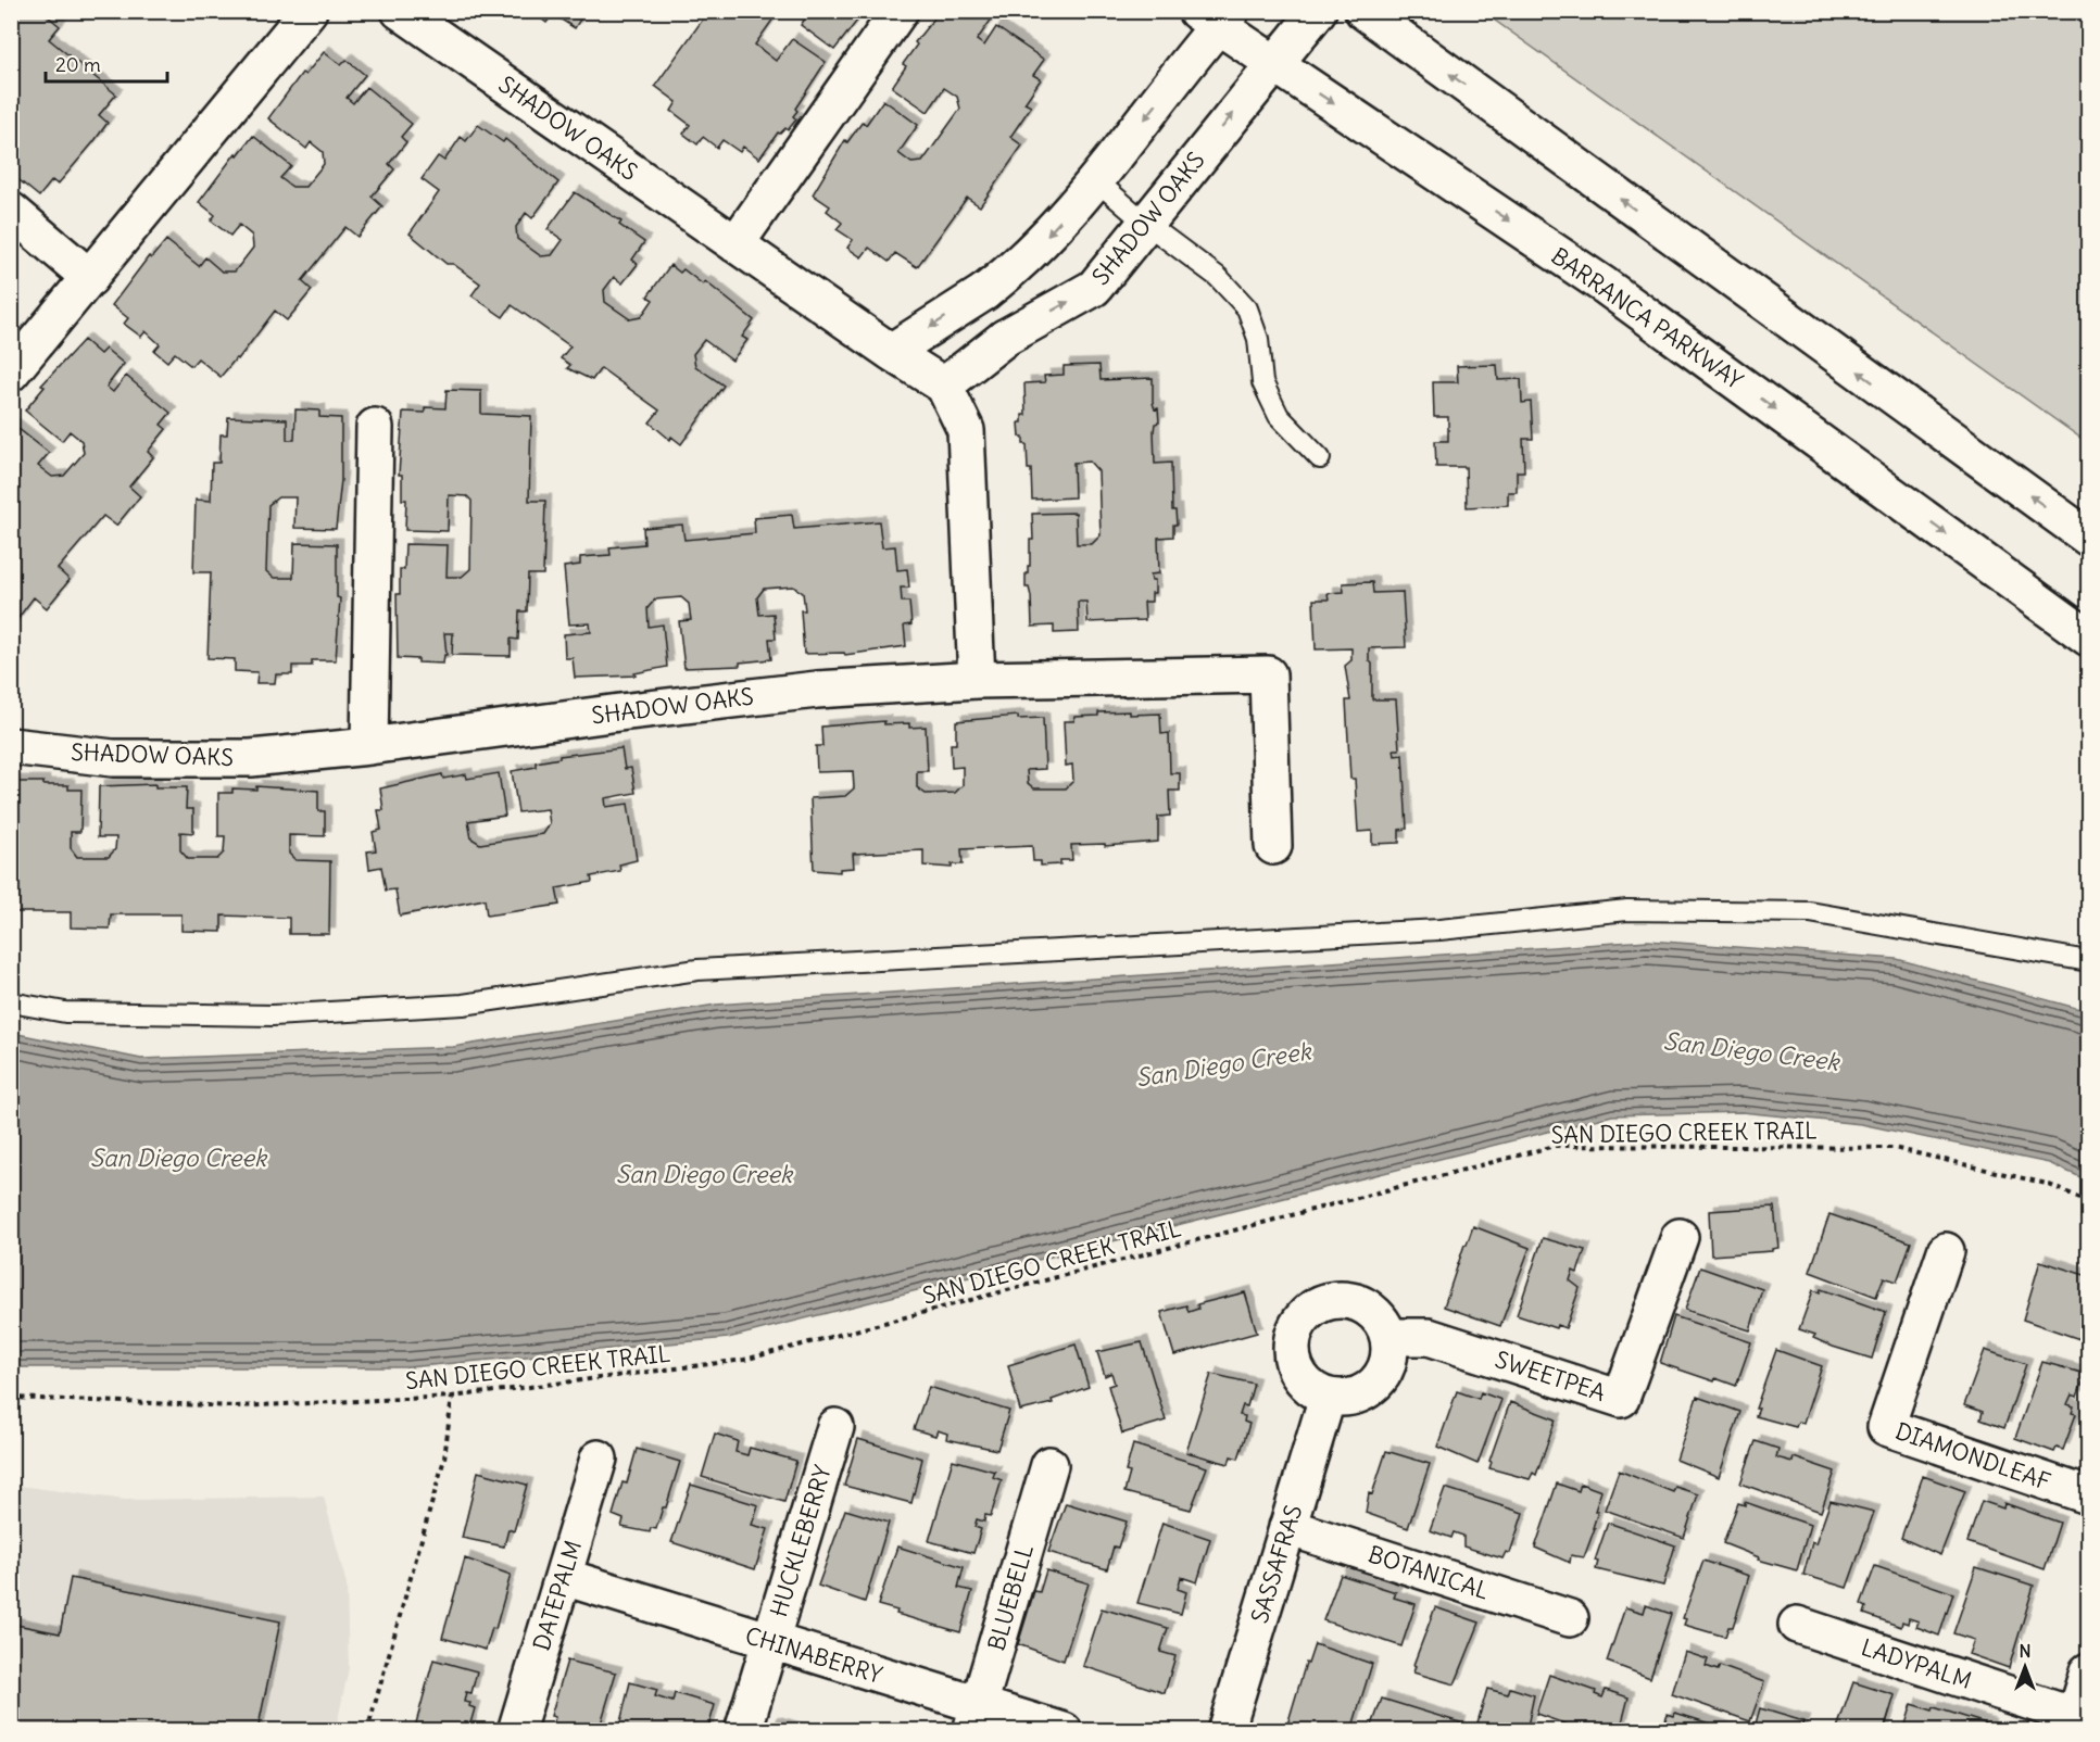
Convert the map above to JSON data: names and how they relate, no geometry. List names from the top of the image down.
{
  "streets": {
    "street": [
      "SHADOW OAKS",
      "BARRANCA PARKWAY",
      "SWEETPEA",
      "DIAMONDLEAF",
      "HUCKLEBERRY",
      "SASSAFRAS",
      "BOTANICAL",
      "DATEPALM",
      "BLUEBELL",
      "CHINABERRY",
      "LADYPALM"
    ],
    "path": ["SAN DIEGO CREEK TRAIL"]
  },
  "crossings": [
    ["SHADOW OAKS", "BARRANCA PARKWAY"],
    ["SWEETPEA", "SASSAFRAS"],
    ["HUCKLEBERRY", "CHINABERRY"],
    ["SASSAFRAS", "BOTANICAL"],
    ["DATEPALM", "CHINABERRY"],
    ["BLUEBELL", "CHINABERRY"]
  ],
  "water": ["San Diego Creek"],
  "scale_bar": "20 m",
  "north": "top"
}
